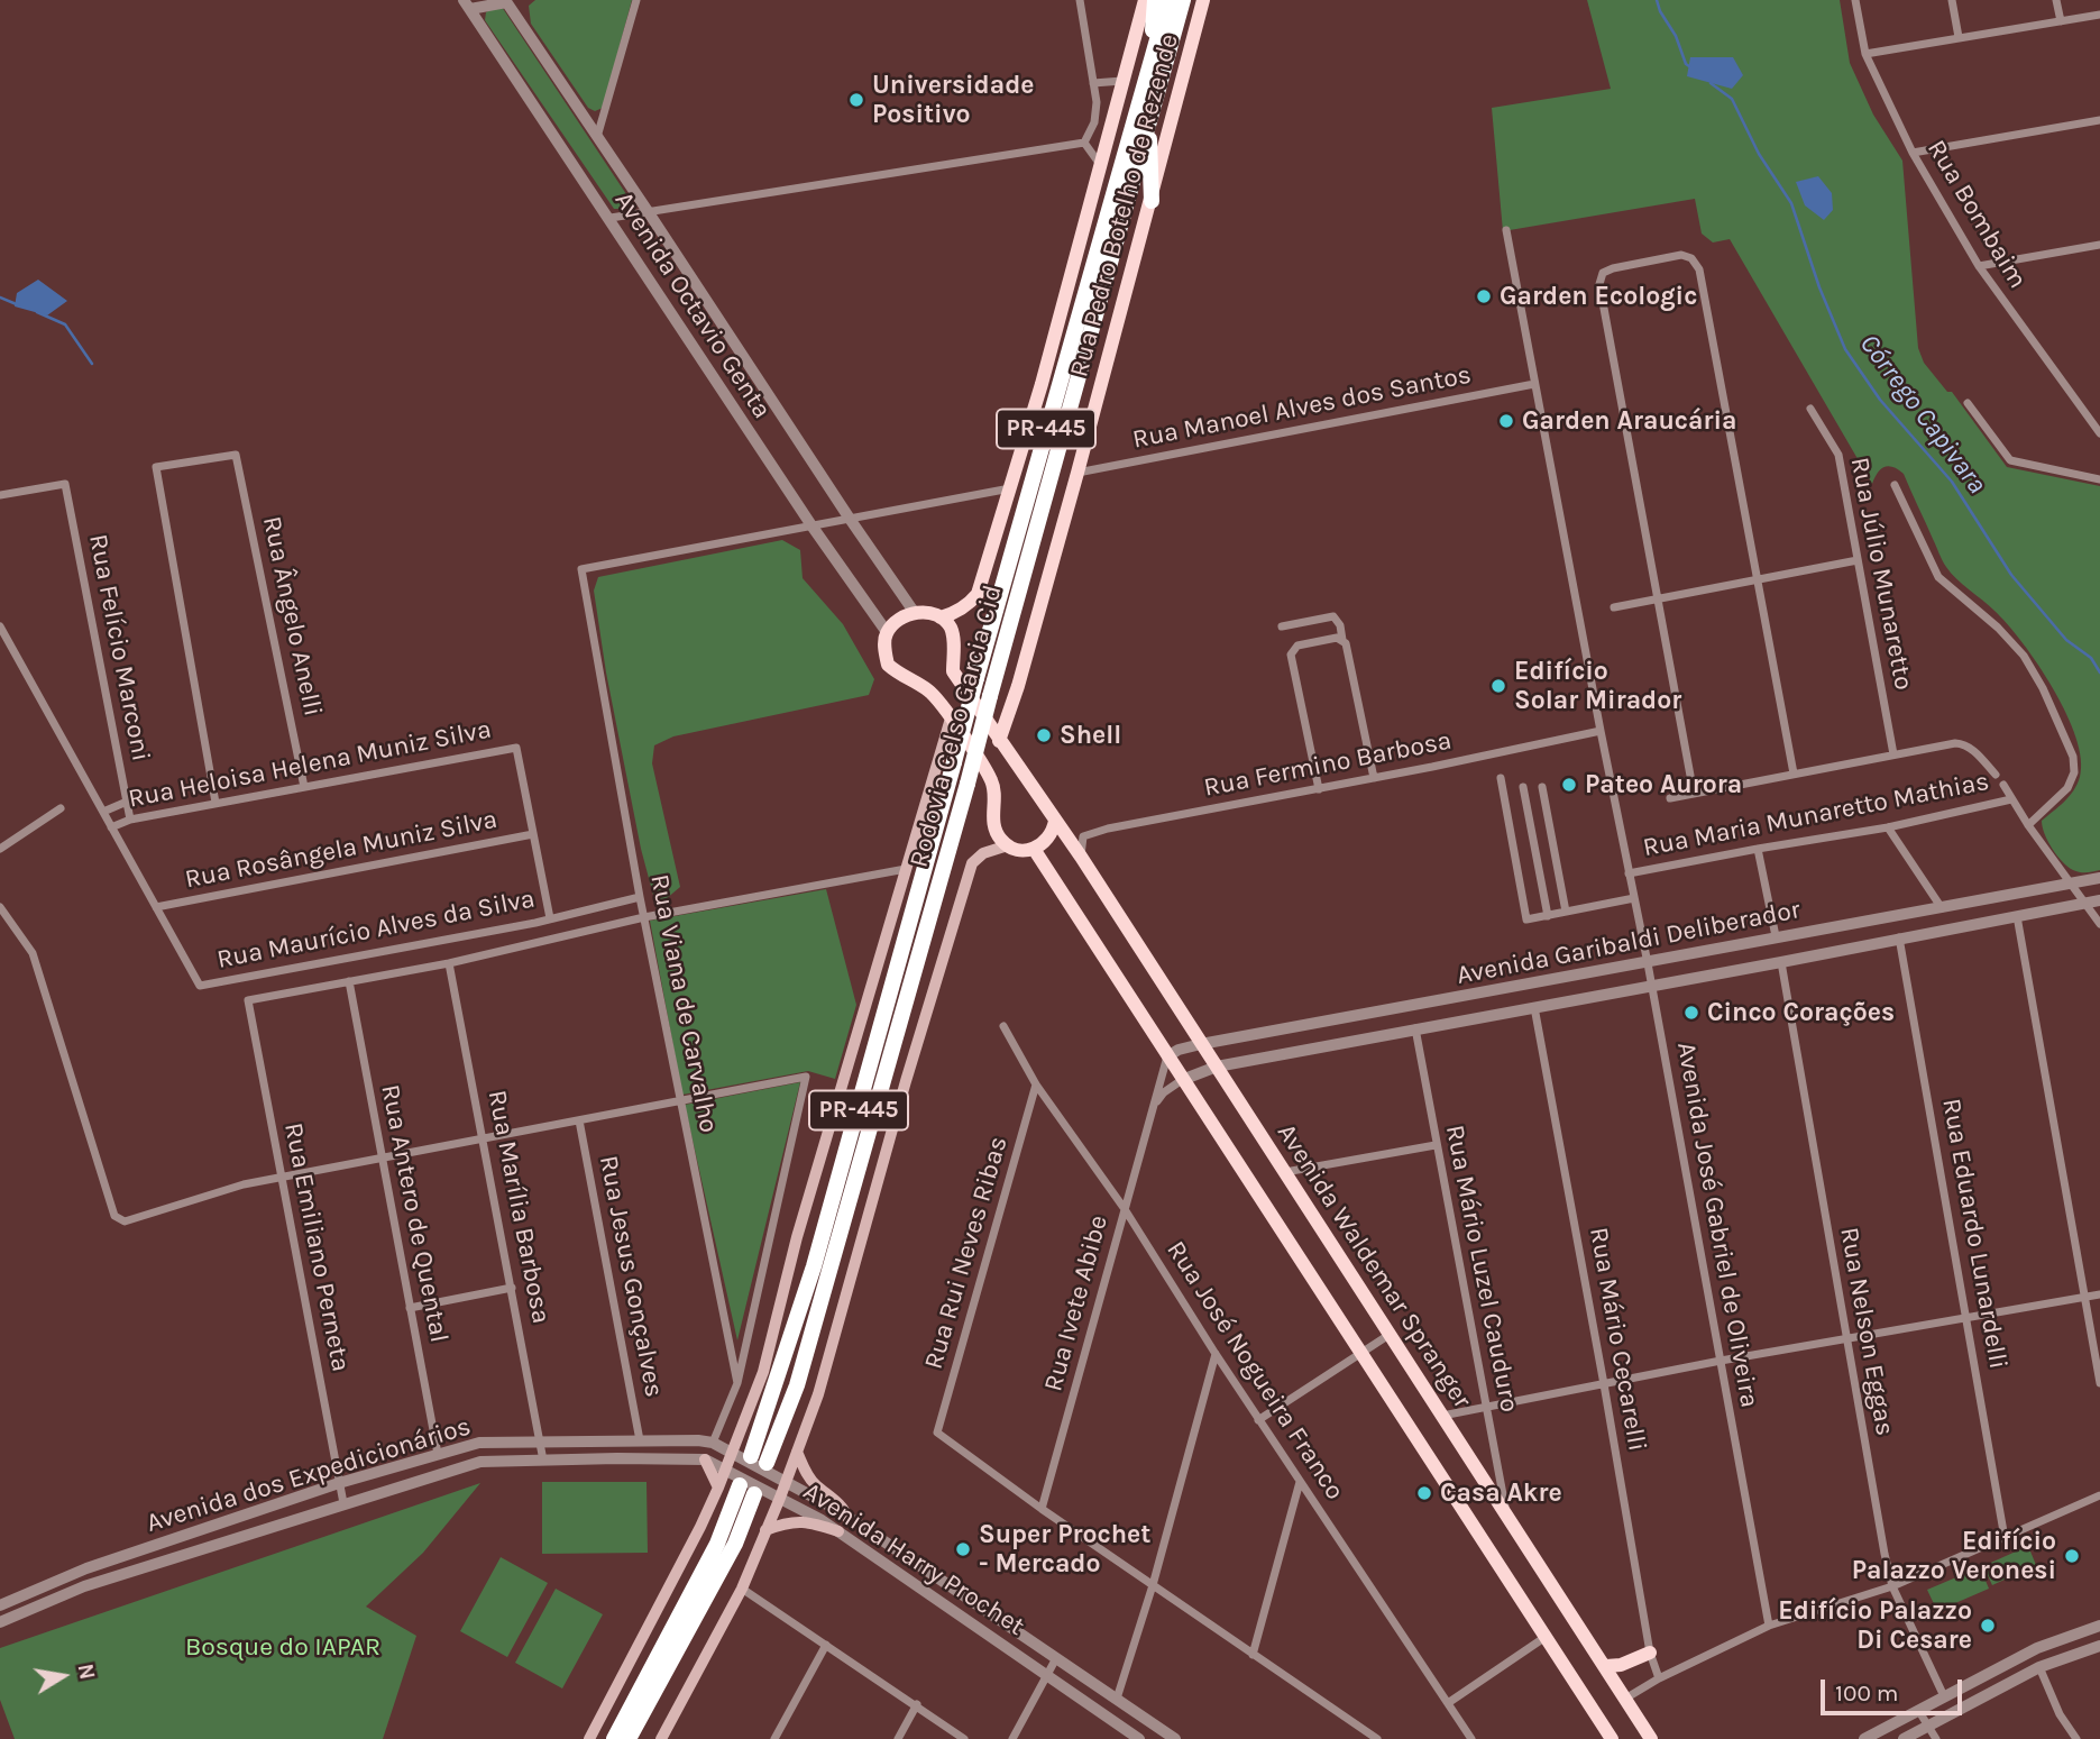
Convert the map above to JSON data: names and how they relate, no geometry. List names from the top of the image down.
{
  "streets": {
    "highway": ["PR-445", "Rodovia Celso Garcia Cid"],
    "main road": ["Rua Pedro Botelho de Rezende", "Avenida Waldemar Spranger"],
    "street": [
      "Rua Bombaim",
      "Avenida Octavio Genta",
      "Rua Manoel Alves dos Santos",
      "Rua Júlio Munaretto",
      "Rua Ângelo Anelli",
      "Rua Felício Marconi",
      "Rua Heloisa Helena Muniz Silva",
      "Rua Fermino Barbosa",
      "Rua Maria Munaretto Mathias",
      "Rua Rosângela Muniz Silva",
      "Rua Maurício Alves da Silva",
      "Avenida Garibaldi Deliberador",
      "Rua Viana de Carvalho",
      "Rua Marília Barbosa",
      "Rua Antero de Quental",
      "Avenida José Gabriel de Oliveira",
      "Rua Eduardo Lunardelli",
      "Rua Emiliano Perneta",
      "Rua Rui Neves Ribas",
      "Rua Mário Luzel Cauduro",
      "Rua Jesus Gonçalves",
      "Rua Ivete Abibe",
      "Rua Nelson Eggas",
      "Rua Mário Cecarelli",
      "Rua José Nogueira Franco",
      "Avenida dos Expedicionários",
      "Avenida Harry Prochet"
    ]
  },
  "crossings": [
    ["Rua Pedro Botelho de Rezende", "Rua Manoel Alves dos Santos"],
    ["Rua Pedro Botelho de Rezende", "Avenida Waldemar Spranger"],
    ["Avenida Octavio Genta", "Rua Viana de Carvalho"],
    ["Rua Manoel Alves dos Santos", "Avenida José Gabriel de Oliveira"],
    ["Rua Ângelo Anelli", "Rua Heloisa Helena Muniz Silva"],
    ["Rua Felício Marconi", "Rua Heloisa Helena Muniz Silva"],
    ["Rua Heloisa Helena Muniz Silva", "Rua Rosângela Muniz Silva"],
    ["Rua Heloisa Helena Muniz Silva", "Rua Maurício Alves da Silva"],
    ["Rua Fermino Barbosa", "Avenida José Gabriel de Oliveira"],
    ["Rua Fermino Barbosa", "Avenida Waldemar Spranger"],
    ["Rua Maria Munaretto Mathias", "Avenida José Gabriel de Oliveira"],
    ["Rua Rosângela Muniz Silva", "Rua Maurício Alves da Silva"],
    ["Rua Maurício Alves da Silva", "Rua Viana de Carvalho"],
    ["Avenida Garibaldi Deliberador", "Avenida José Gabriel de Oliveira"],
    ["Avenida Garibaldi Deliberador", "Rua Eduardo Lunardelli"],
    ["Avenida Garibaldi Deliberador", "Avenida Waldemar Spranger"],
    ["Avenida Garibaldi Deliberador", "Rua Mário Luzel Cauduro"],
    ["Avenida Garibaldi Deliberador", "Rua Ivete Abibe"],
    ["Avenida Garibaldi Deliberador", "Rua Nelson Eggas"],
    ["Avenida Garibaldi Deliberador", "Rua Mário Cecarelli"],
    ["Rua Marília Barbosa", "Avenida dos Expedicionários"],
    ["Rua Antero de Quental", "Rua Emiliano Perneta"],
    ["Rua Antero de Quental", "Avenida dos Expedicionários"],
    ["Rua Emiliano Perneta", "Avenida dos Expedicionários"],
    ["Rua Rui Neves Ribas", "Rua Ivete Abibe"],
    ["Rua Rui Neves Ribas", "Rua José Nogueira Franco"],
    ["Avenida Waldemar Spranger", "Rua Mário Luzel Cauduro"],
    ["Rua Jesus Gonçalves", "Avenida dos Expedicionários"],
    ["Rua Ivete Abibe", "Rua José Nogueira Franco"],
    ["Avenida dos Expedicionários", "Avenida Harry Prochet"]
  ],
  "water": ["Córrego Capivara"],
  "parks": ["Bosque do IAPAR"],
  "places": [
    "Universidade Positivo",
    "Garden Ecologic",
    "Garden Araucária",
    "Edifício Solar Mirador",
    "Shell",
    "Pateo Aurora",
    "Cinco Corações",
    "Casa Akre",
    "Super Prochet - Mercado",
    "Edifício Palazzo Veronesi",
    "Edifício Palazzo Di Cesare"
  ],
  "scale_bar": "100 m",
  "north": "right"
}
